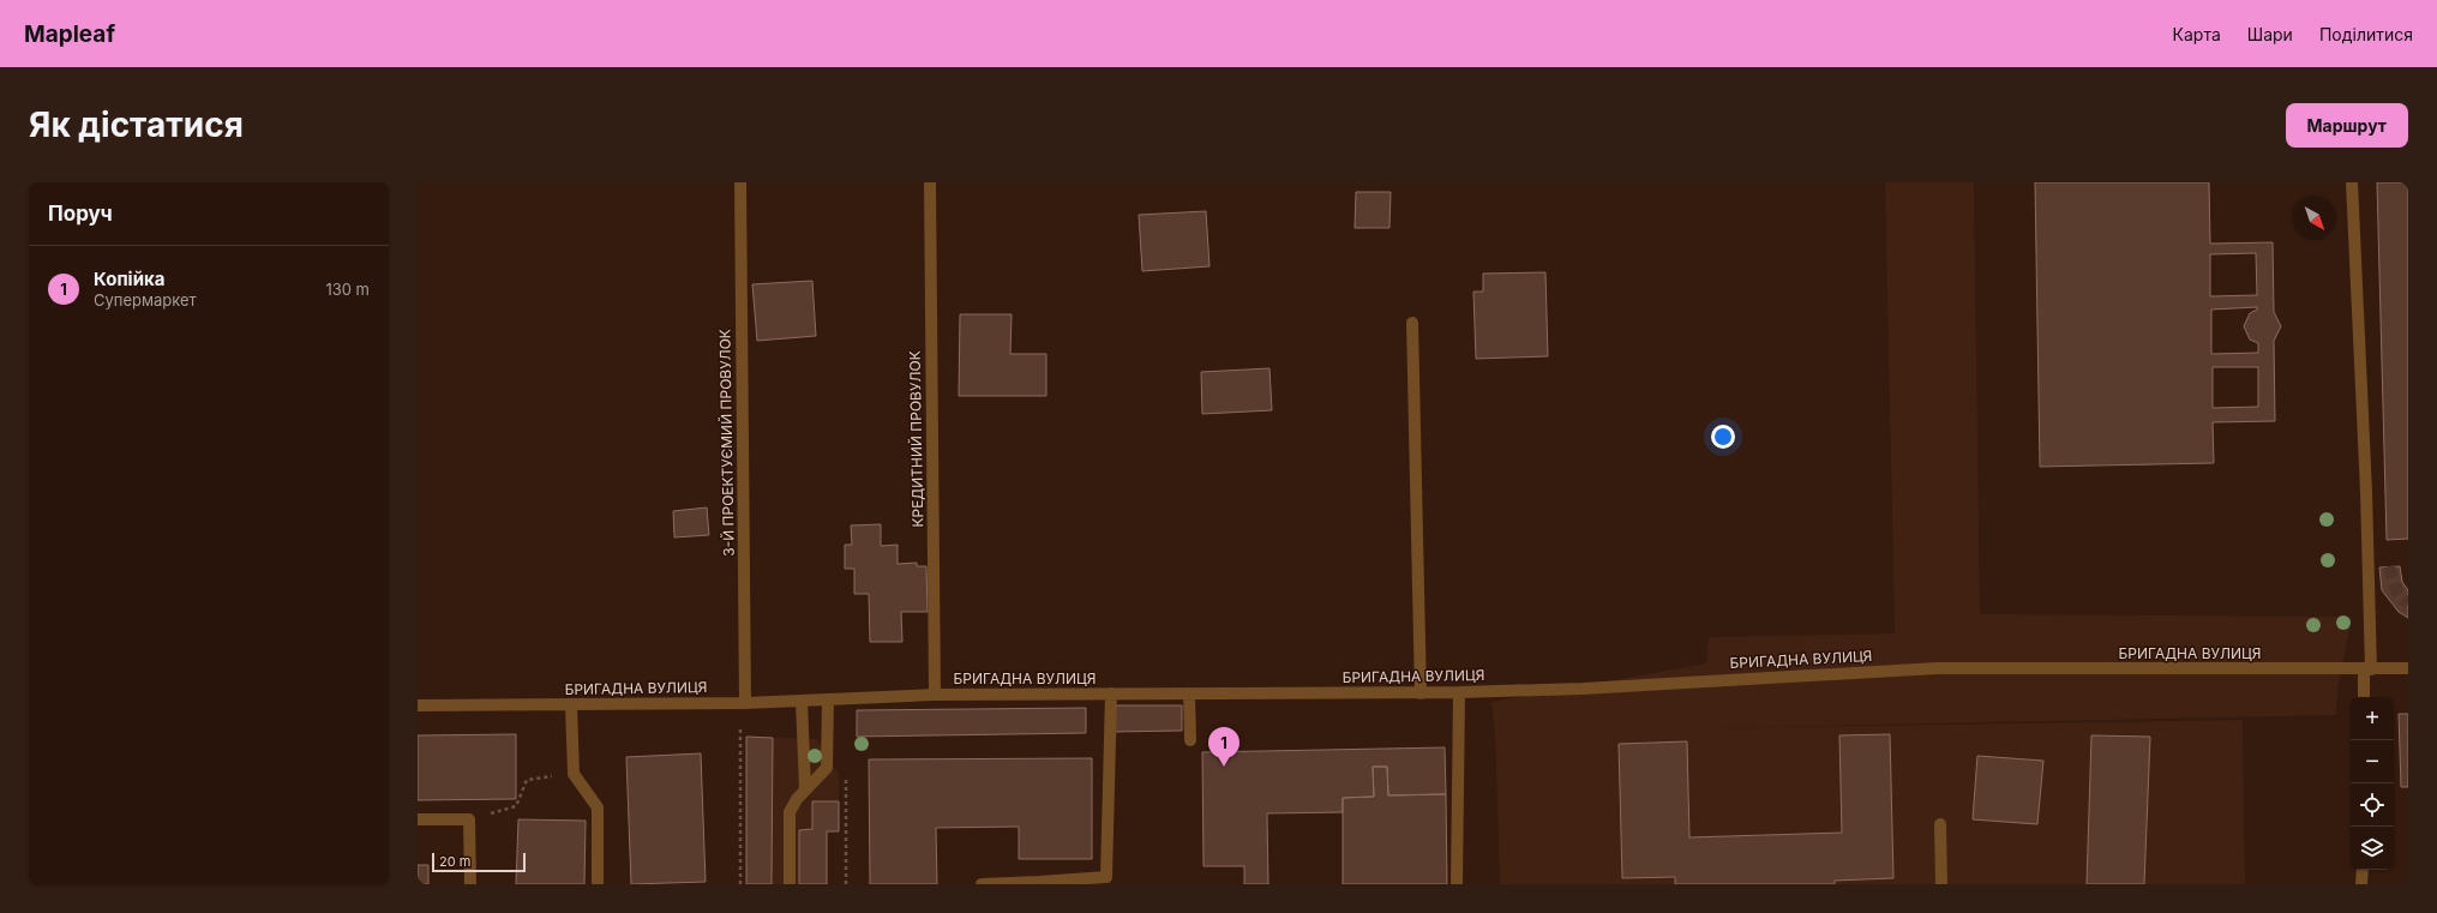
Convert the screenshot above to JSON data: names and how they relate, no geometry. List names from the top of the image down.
{
  "streets": {
    "street": ["КРЕДИТНИЙ ПРОВУЛОК", "3-Й ПРОЕКТУЄМИЙ ПРОВУЛОК", "БРИГАДНА ВУЛИЦЯ"]
  },
  "crossings": [
    ["КРЕДИТНИЙ ПРОВУЛОК", "БРИГАДНА ВУЛИЦЯ"],
    ["3-Й ПРОЕКТУЄМИЙ ПРОВУЛОК", "БРИГАДНА ВУЛИЦЯ"]
  ],
  "scale_bar": "20 m",
  "north": "bottom right",
  "page": {
    "header": "Mapleaf",
    "nav": ["Карта", "Шари", "Поділитися"],
    "buttons": "Маршрут",
    "title": "Як дістатися",
    "heading": "Поруч",
    "list": [
      {
        "mark": "1",
        "name": "Копійка",
        "note": "Супермаркет",
        "value": "130 m"
      }
    ],
    "map_buttons": ["+", "−"],
    "pins": "1",
    "scale": "20 m"
  }
}
